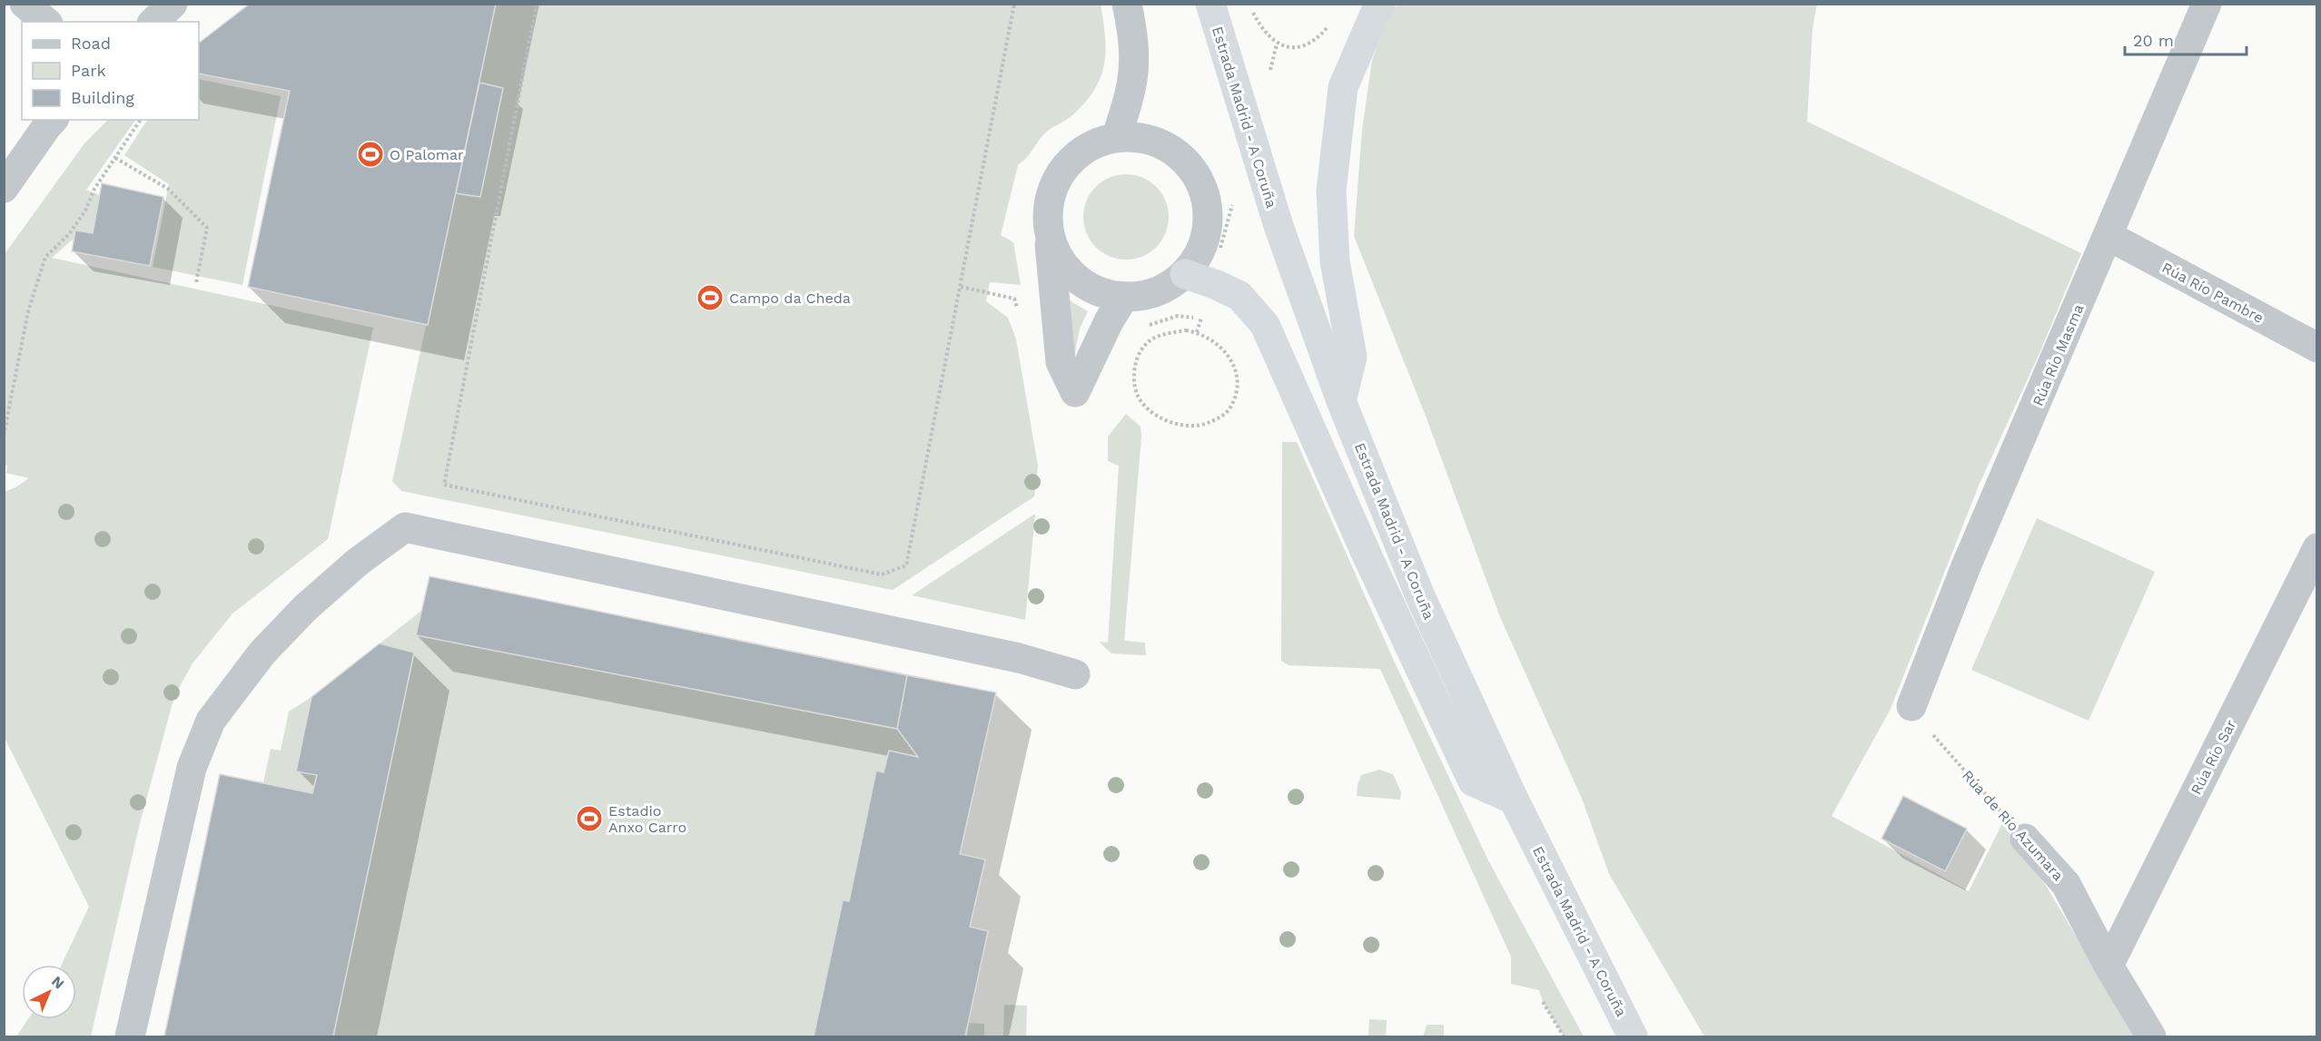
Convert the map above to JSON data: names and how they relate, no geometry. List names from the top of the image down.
{
  "streets": {
    "highway": ["Estrada Madrid - A Coruña"],
    "street": [
      "Rúa Río Pambre",
      "Rúa Río Masma",
      "Rúa Río Sar",
      "Rúa de Río Azumara"
    ]
  },
  "crossings": [
    ["Rúa Río Pambre", "Rúa Río Masma"],
    ["Rúa Río Masma", "Rúa de Río Azumara"],
    ["Rúa Río Sar", "Rúa de Río Azumara"]
  ],
  "places": {
    "sports": ["O Palomar", "Campo da Cheda", "Estadio Anxo Carro"]
  },
  "legend": ["Road", "Park", "Building"],
  "scale_bar": "20 m",
  "north": "top right"
}
